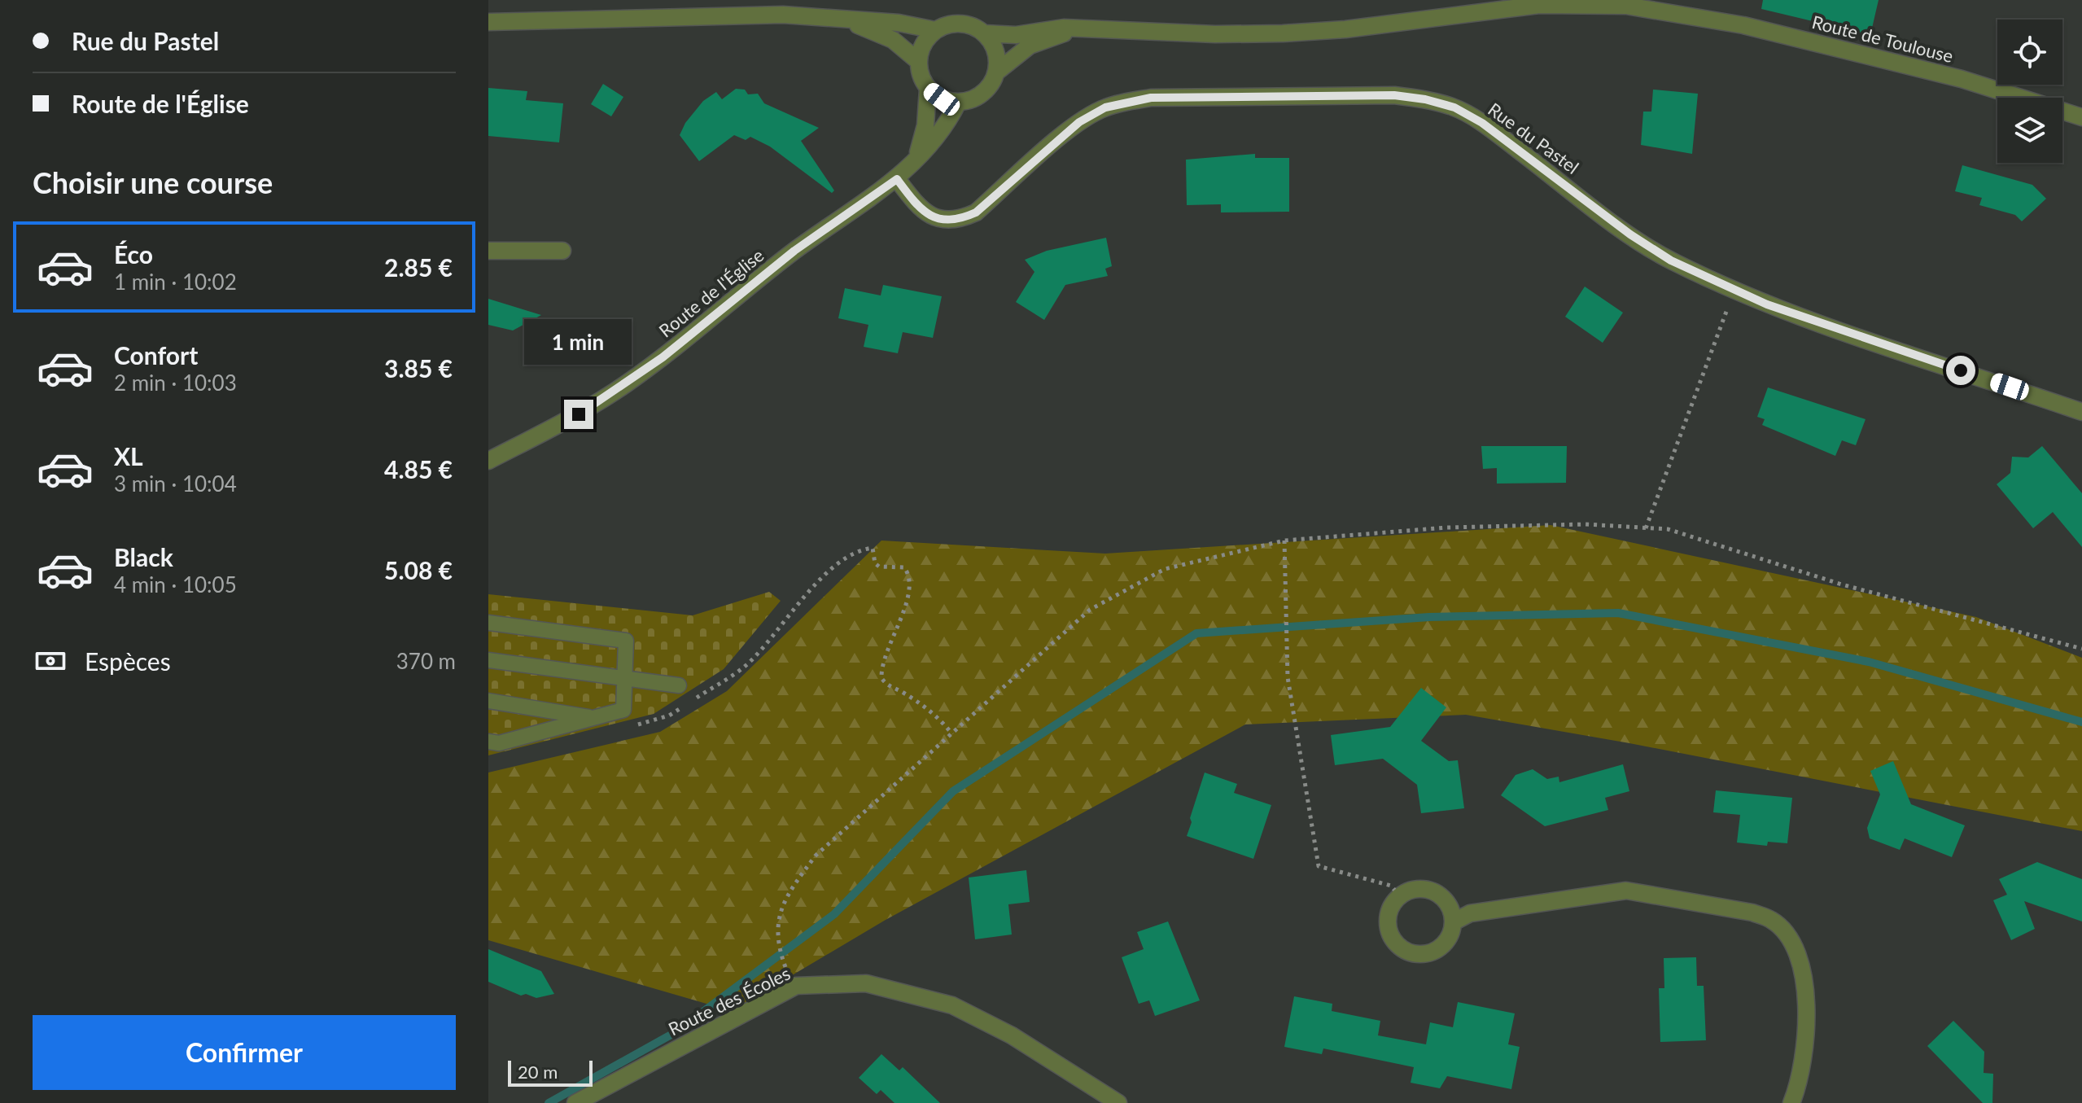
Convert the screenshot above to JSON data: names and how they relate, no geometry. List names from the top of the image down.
{
  "streets": {
    "street": [
      "Route de Toulouse",
      "Rue du Pastel",
      "Route de l'Église",
      "Route des Écoles"
    ]
  },
  "crossings": [
    ["Route de Toulouse", "Route de l'Église"],
    ["Rue du Pastel", "Route de l'Église"]
  ],
  "scale_bar": "20 m",
  "page": {
    "banner": ["Rue du Pastel", "Route de l'Église"],
    "heading": "Choisir une course",
    "list": [
      {
        "name": "Éco",
        "note": "1 min · 10:02",
        "value": "2.85 €"
      },
      {
        "name": "Confort",
        "note": "2 min · 10:03",
        "value": "3.85 €"
      },
      {
        "name": "XL",
        "note": "3 min · 10:04",
        "value": "4.85 €"
      },
      {
        "name": "Black",
        "note": "4 min · 10:05",
        "value": "5.08 €"
      }
    ],
    "bubble": "1 min",
    "pay": ["Espèces", "370 m"],
    "buttons": "Confirmer",
    "scale": "20 m"
  }
}
